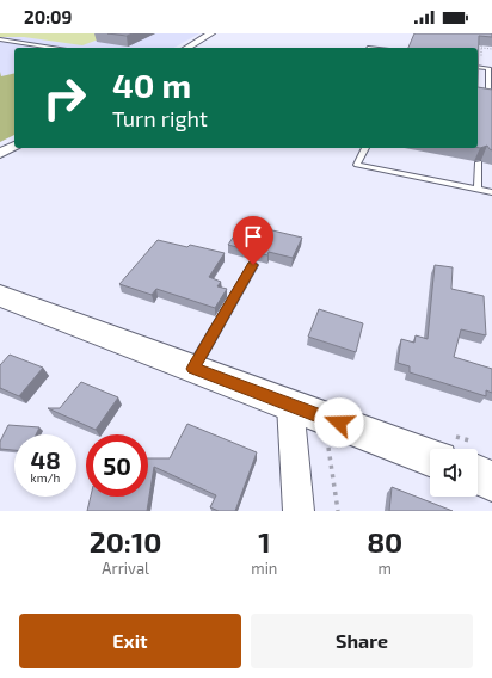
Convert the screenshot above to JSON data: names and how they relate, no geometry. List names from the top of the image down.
{
  "page": {
    "status": "20:09",
    "turn": ["40 m", "Turn right"],
    "speed": "48 km/h",
    "limit": "50",
    "eta": [
      "20:10",
      "Arrival",
      "1",
      "min",
      "80",
      "m"
    ],
    "buttons": ["Exit", "Share"]
  }
}
